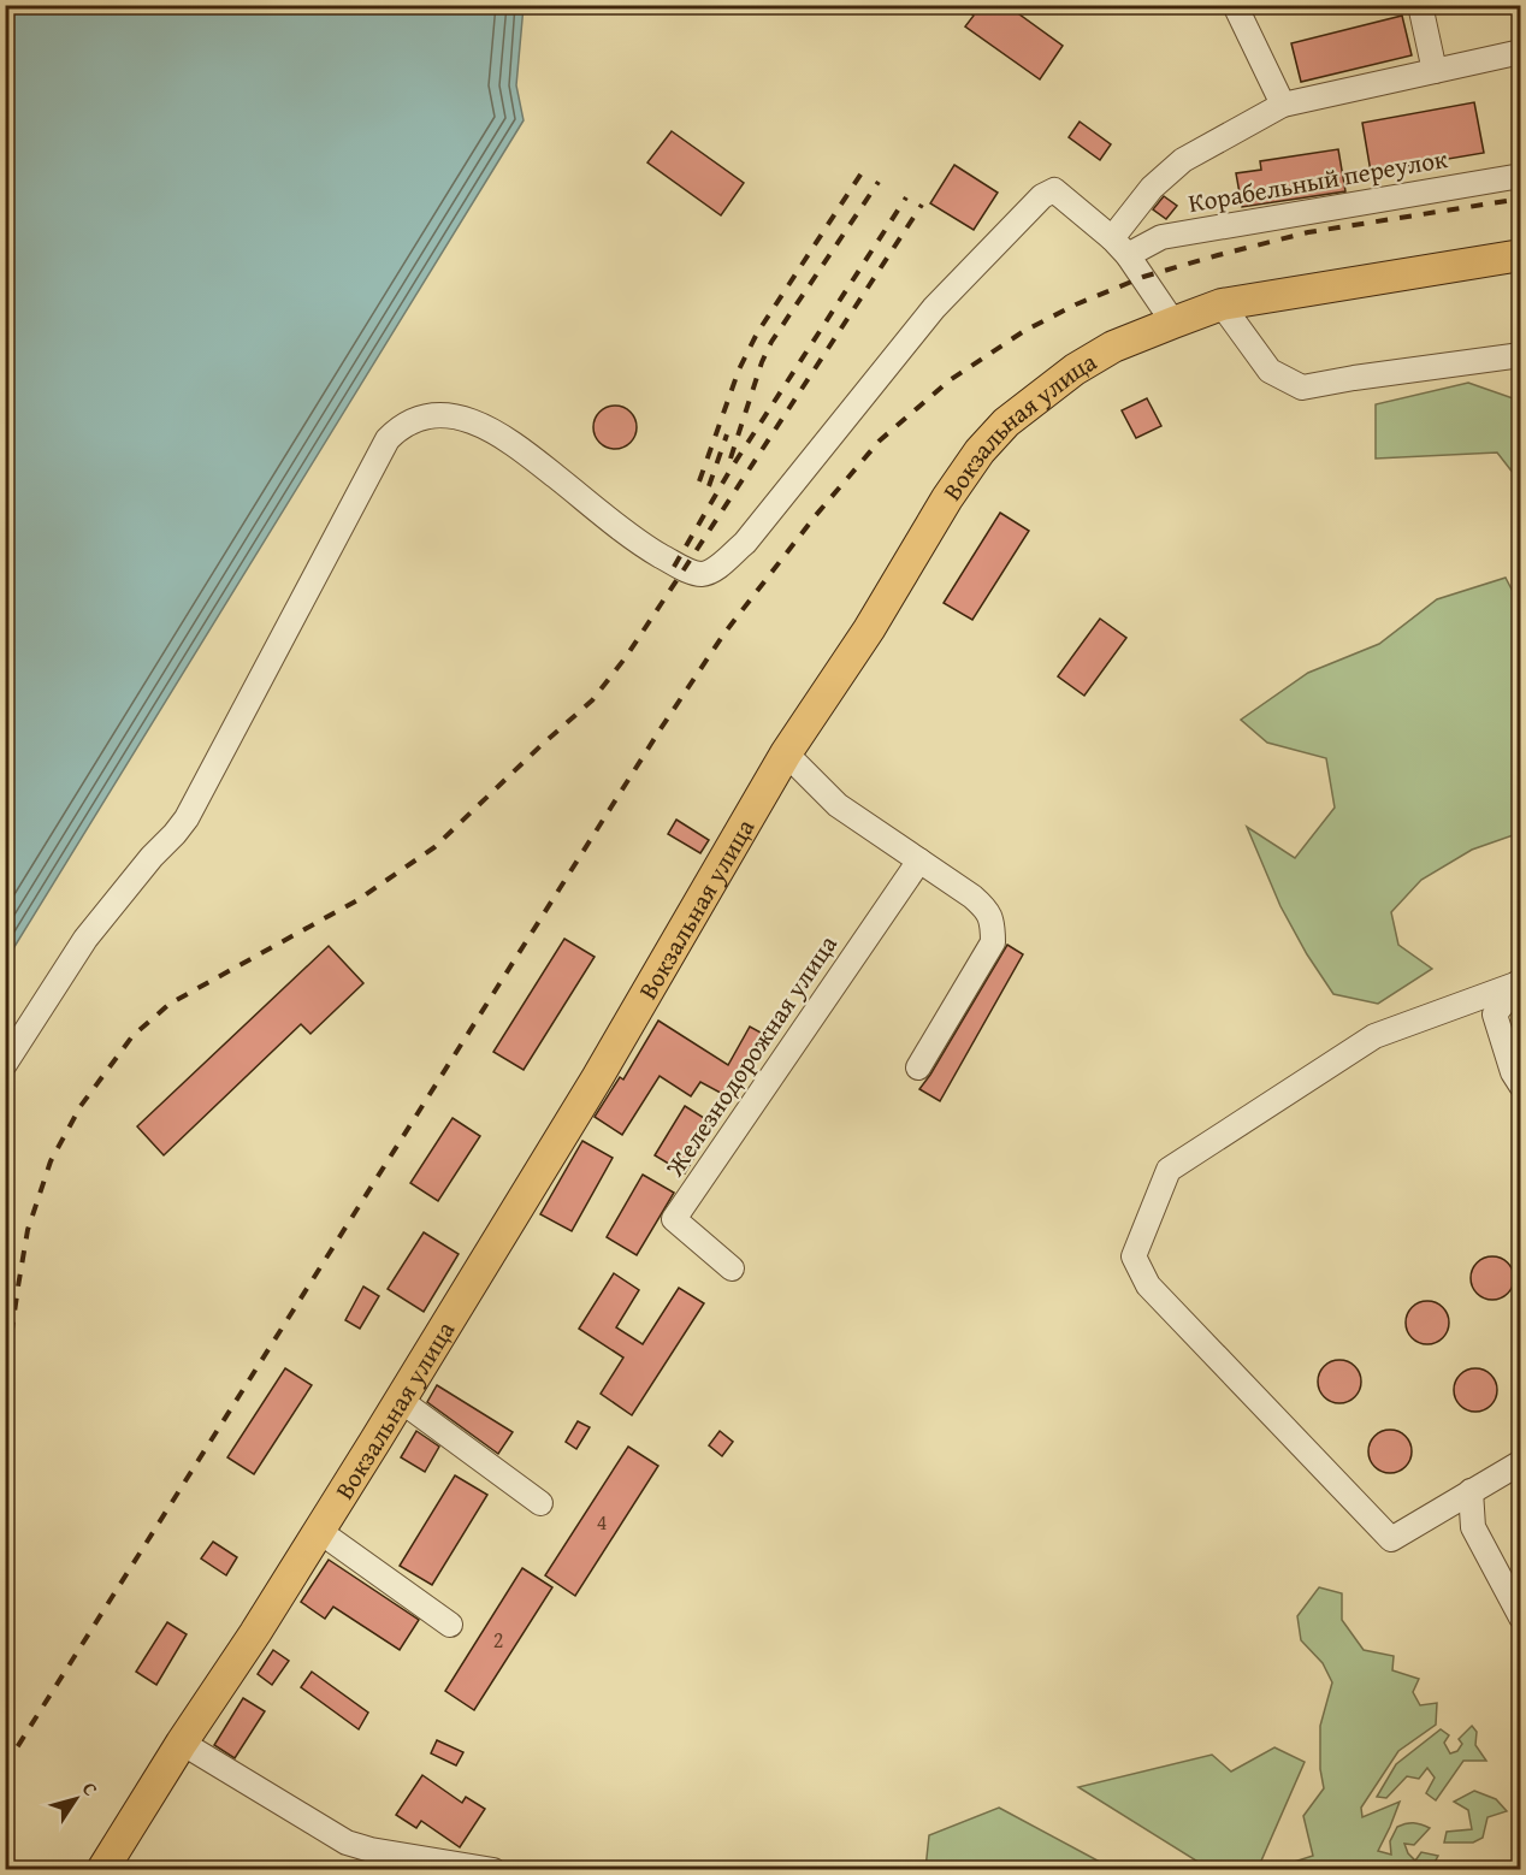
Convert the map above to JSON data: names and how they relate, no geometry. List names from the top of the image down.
{
  "streets": {
    "main road": ["Вокзальная улица"],
    "street": ["Корабельный переулок", "Железнодорожная улица"]
  },
  "house_numbers": ["4", "2"],
  "north": "top right"
}
